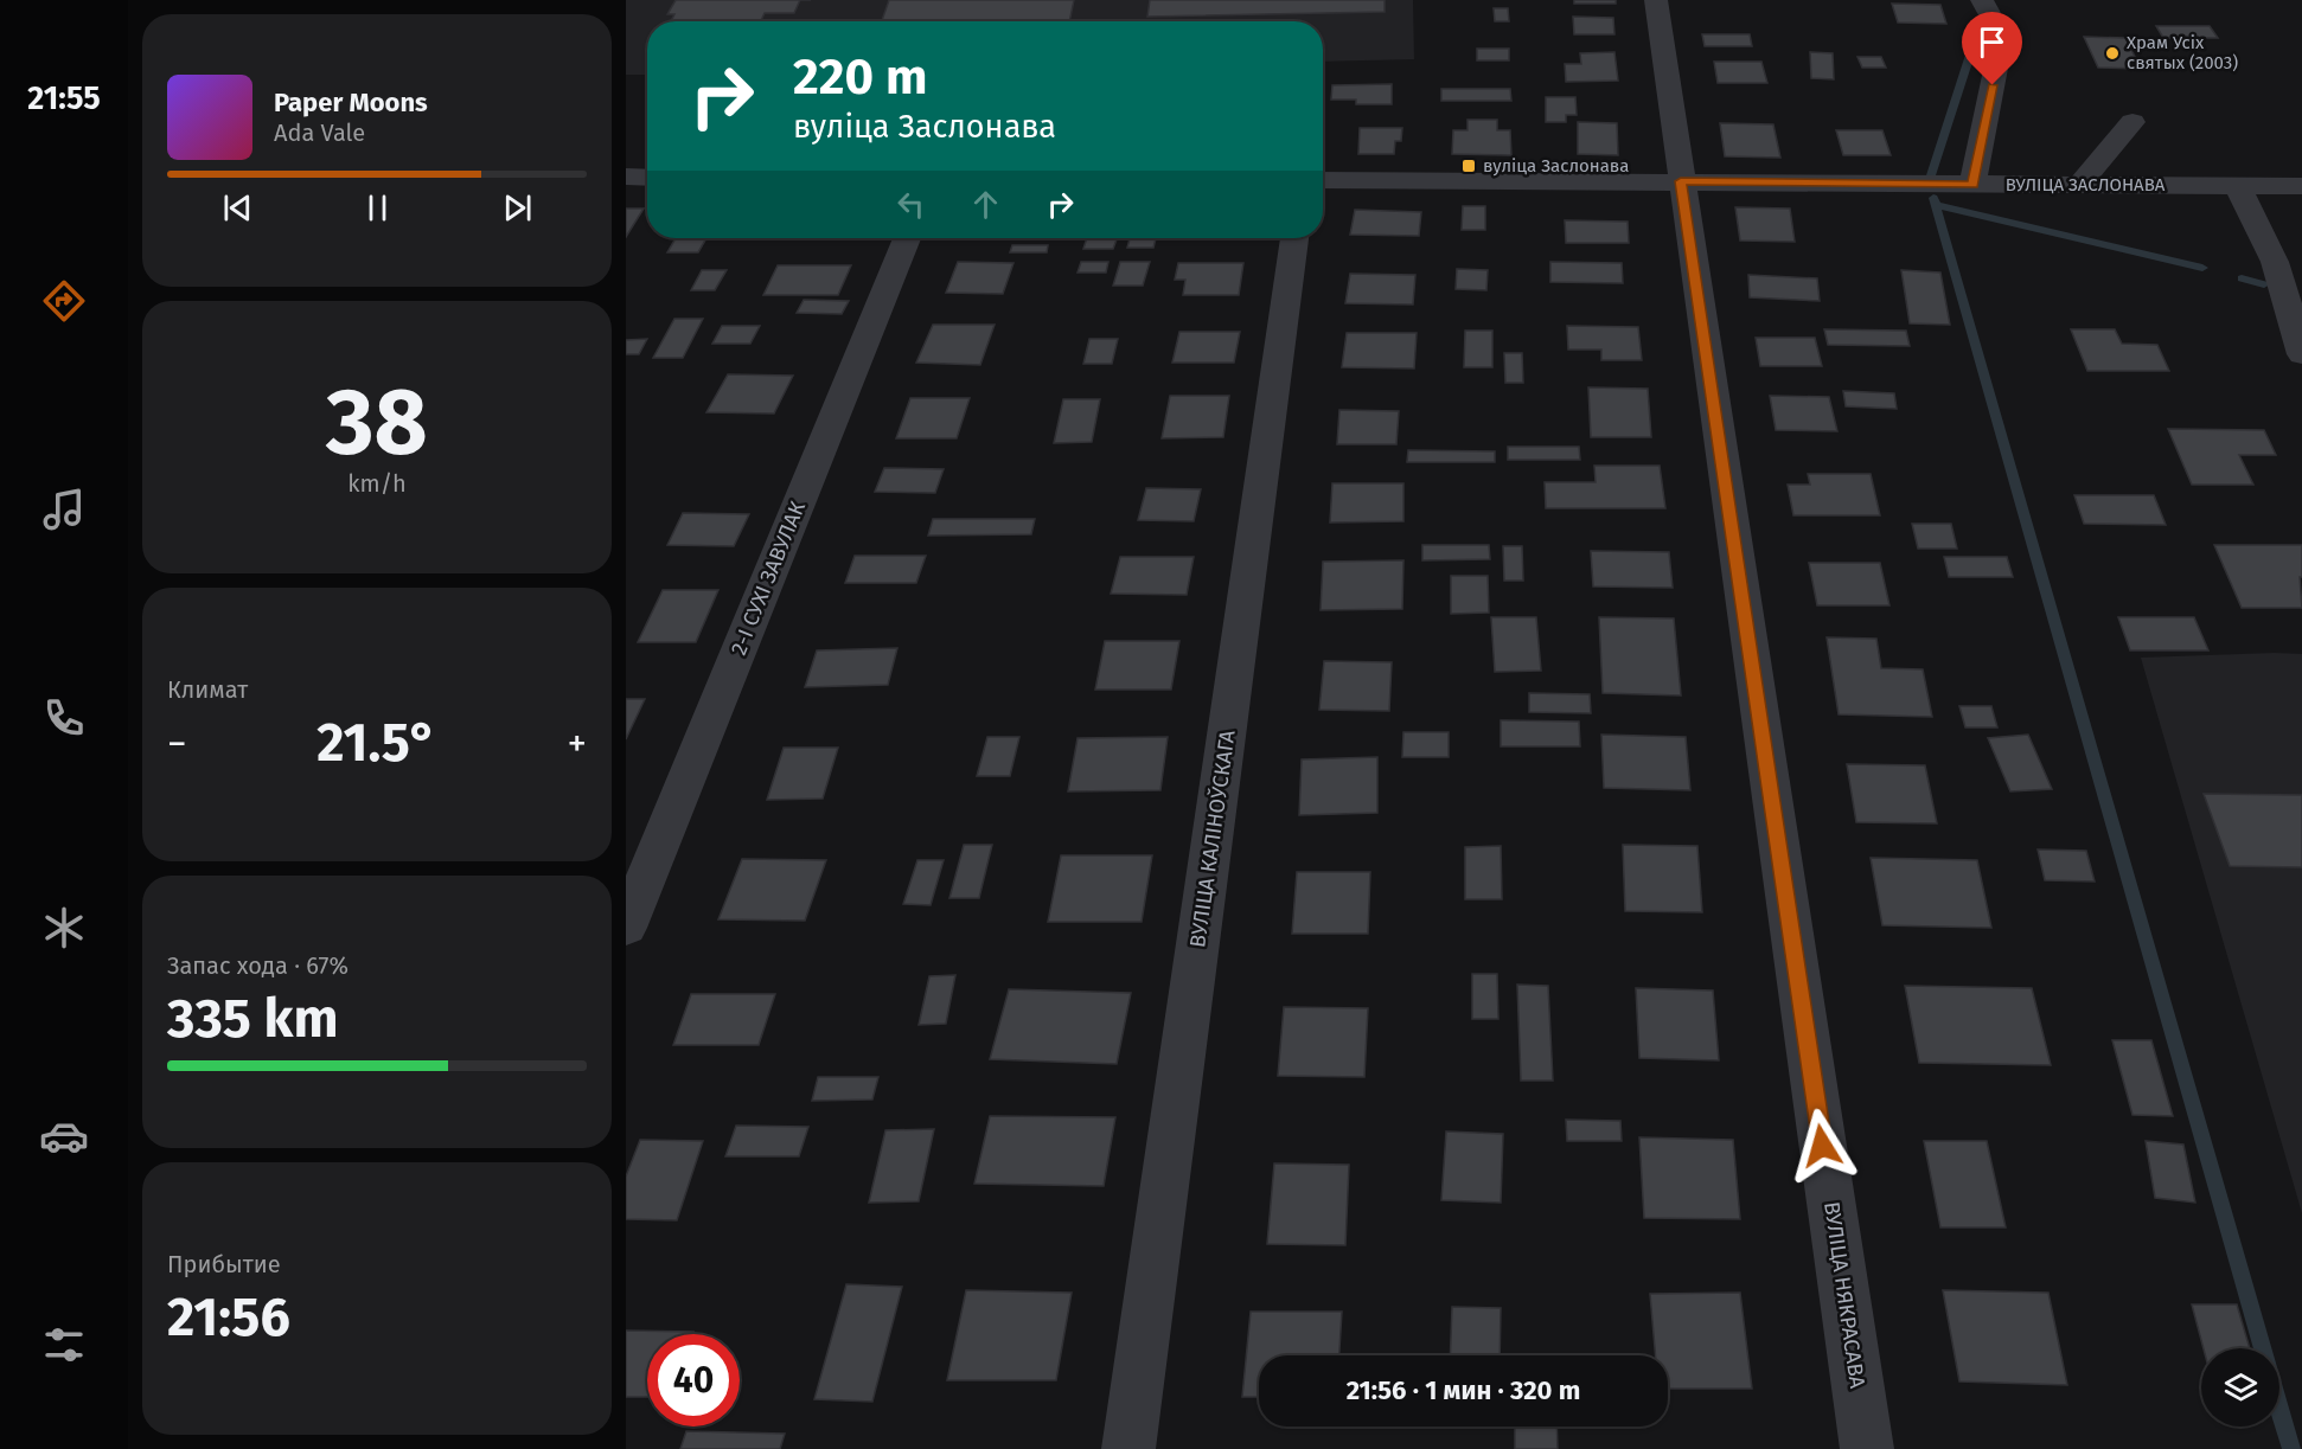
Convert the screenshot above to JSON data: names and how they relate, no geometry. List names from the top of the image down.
{
  "streets": {
    "street": [
      "ВУЛІЦА ЗАСЛОНАВА",
      "2-І СУХІ ЗАВУЛАК",
      "ВУЛІЦА КАЛІНОЎСКАГА",
      "ВУЛІЦА НЯКРАСАВА"
    ]
  },
  "crossings": [
    ["ВУЛІЦА ЗАСЛОНАВА", "ВУЛІЦА НЯКРАСАВА"]
  ],
  "places": {
    "other": ["Храм Усіх святых (2003)"],
    "transit": ["вуліца Заслонава"]
  },
  "page": {
    "tabs": "21:55",
    "turn": ["220 m", "вуліца Заслонава"],
    "song": ["Paper Moons", "Ada Vale"],
    "tile": [
      ["38", "km/h"],
      "Климат",
      ["Запас хода · 67%", "335 km"],
      ["Прибытие", "21:56"]
    ],
    "heat": ["−", "21.5°", "+"],
    "limit": "40",
    "trip": "21:56 · 1 мин · 320 m"
  }
}
